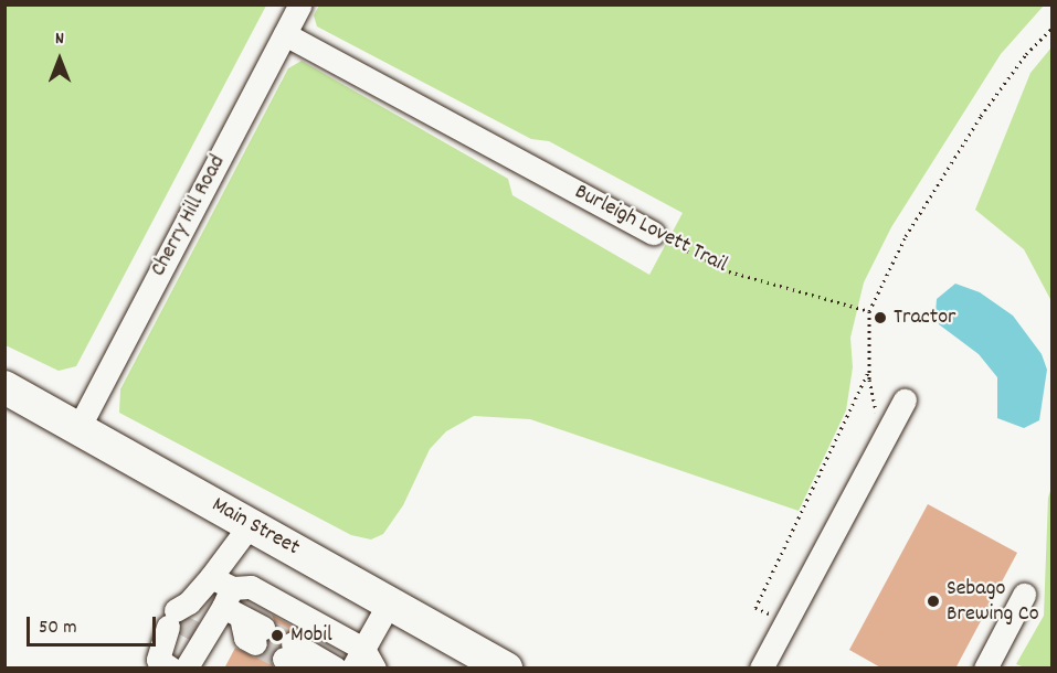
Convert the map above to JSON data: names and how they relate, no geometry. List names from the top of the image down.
{
  "streets": {
    "highway": ["Main Street"],
    "street": ["Cherry Hill Road", "Burleigh Lovett Trail"]
  },
  "crossings": [
    ["Cherry Hill Road", "Burleigh Lovett Trail"],
    ["Cherry Hill Road", "Main Street"]
  ],
  "places": ["Tractor", "Sebago Brewing Co", "Mobil"],
  "scale_bar": "50 m",
  "north": "top"
}
